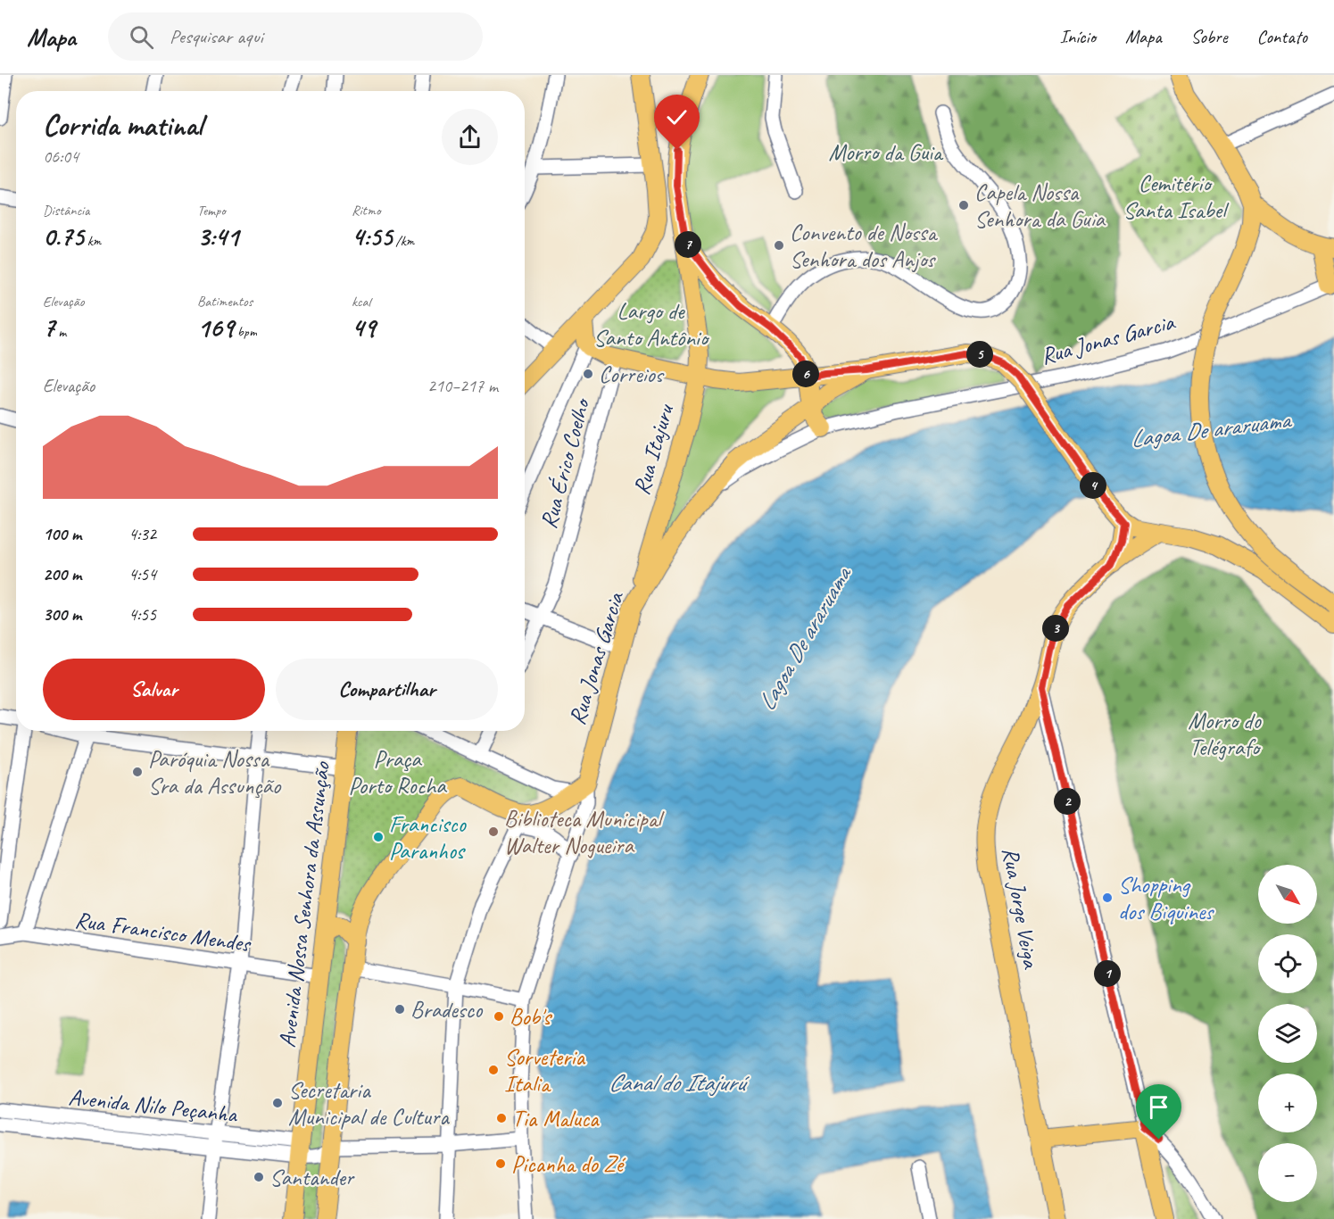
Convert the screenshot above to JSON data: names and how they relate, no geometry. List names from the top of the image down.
{
  "streets": {
    "main road": [
      "Rua Jonas Garcia",
      "Rua Itajuru",
      "Avenida Nossa Senhora da Assunção",
      "Rua Jorge Veiga"
    ],
    "street": ["Rua Érico Coelho", "Rua Francisco Mendes", "Avenida Nilo Peçanha"]
  },
  "crossings": [
    ["Rua Jonas Garcia", "Rua Itajuru"],
    ["Avenida Nossa Senhora da Assunção", "Rua Francisco Mendes"],
    ["Avenida Nossa Senhora da Assunção", "Avenida Nilo Peçanha"]
  ],
  "water": ["Lagoa De araruama", "Canal do Itajurú"],
  "parks": [
    "Morro da Guia",
    "Cemitério Santa Isabel",
    "Largo de Santo Antônio",
    "Morro do Telégrafo",
    "Praça Porto Rocha"
  ],
  "places": [
    "Capela Nossa Senhora da Guia",
    "Convento de Nossa Senhora dos Anjos",
    "Correios",
    "Paróquia Nossa Sra da Assunção",
    "Biblioteca Municipal Walter Nogueira",
    "Francisco Paranhos",
    "Shopping dos Biquines",
    "Bradesco",
    "Bob's",
    "Sorveteria Italia",
    "Secretaria Municipal de Cultura",
    "Tia Maluca",
    "Picanha do Zé",
    "Santander"
  ],
  "north": "bottom right",
  "page": {
    "header": "Mapa",
    "search": "Pesquisar aqui",
    "nav": [
      "Início",
      "Mapa",
      "Sobre",
      "Contato"
    ],
    "heading": ["Corrida matinal", "06:04"],
    "stats": [
      ["Distância", "0.75 km"],
      ["Tempo", "3:41"],
      ["Ritmo", "4:55 /km"],
      ["Elevação", "7 m"],
      ["Batimentos", "169 bpm"],
      ["kcal", "49"]
    ],
    "pins": [
      "7",
      "5",
      "6",
      "4",
      "3",
      "2",
      "1"
    ],
    "chart": ["Elevação", "210–217 m"],
    "list": [
      {
        "name": "100 m",
        "note": "4:32"
      },
      {
        "name": "200 m",
        "note": "4:54"
      },
      {
        "name": "300 m",
        "note": "4:55"
      }
    ],
    "buttons": ["Salvar", "Compartilhar"],
    "map_buttons": ["+", "−"]
  }
}
